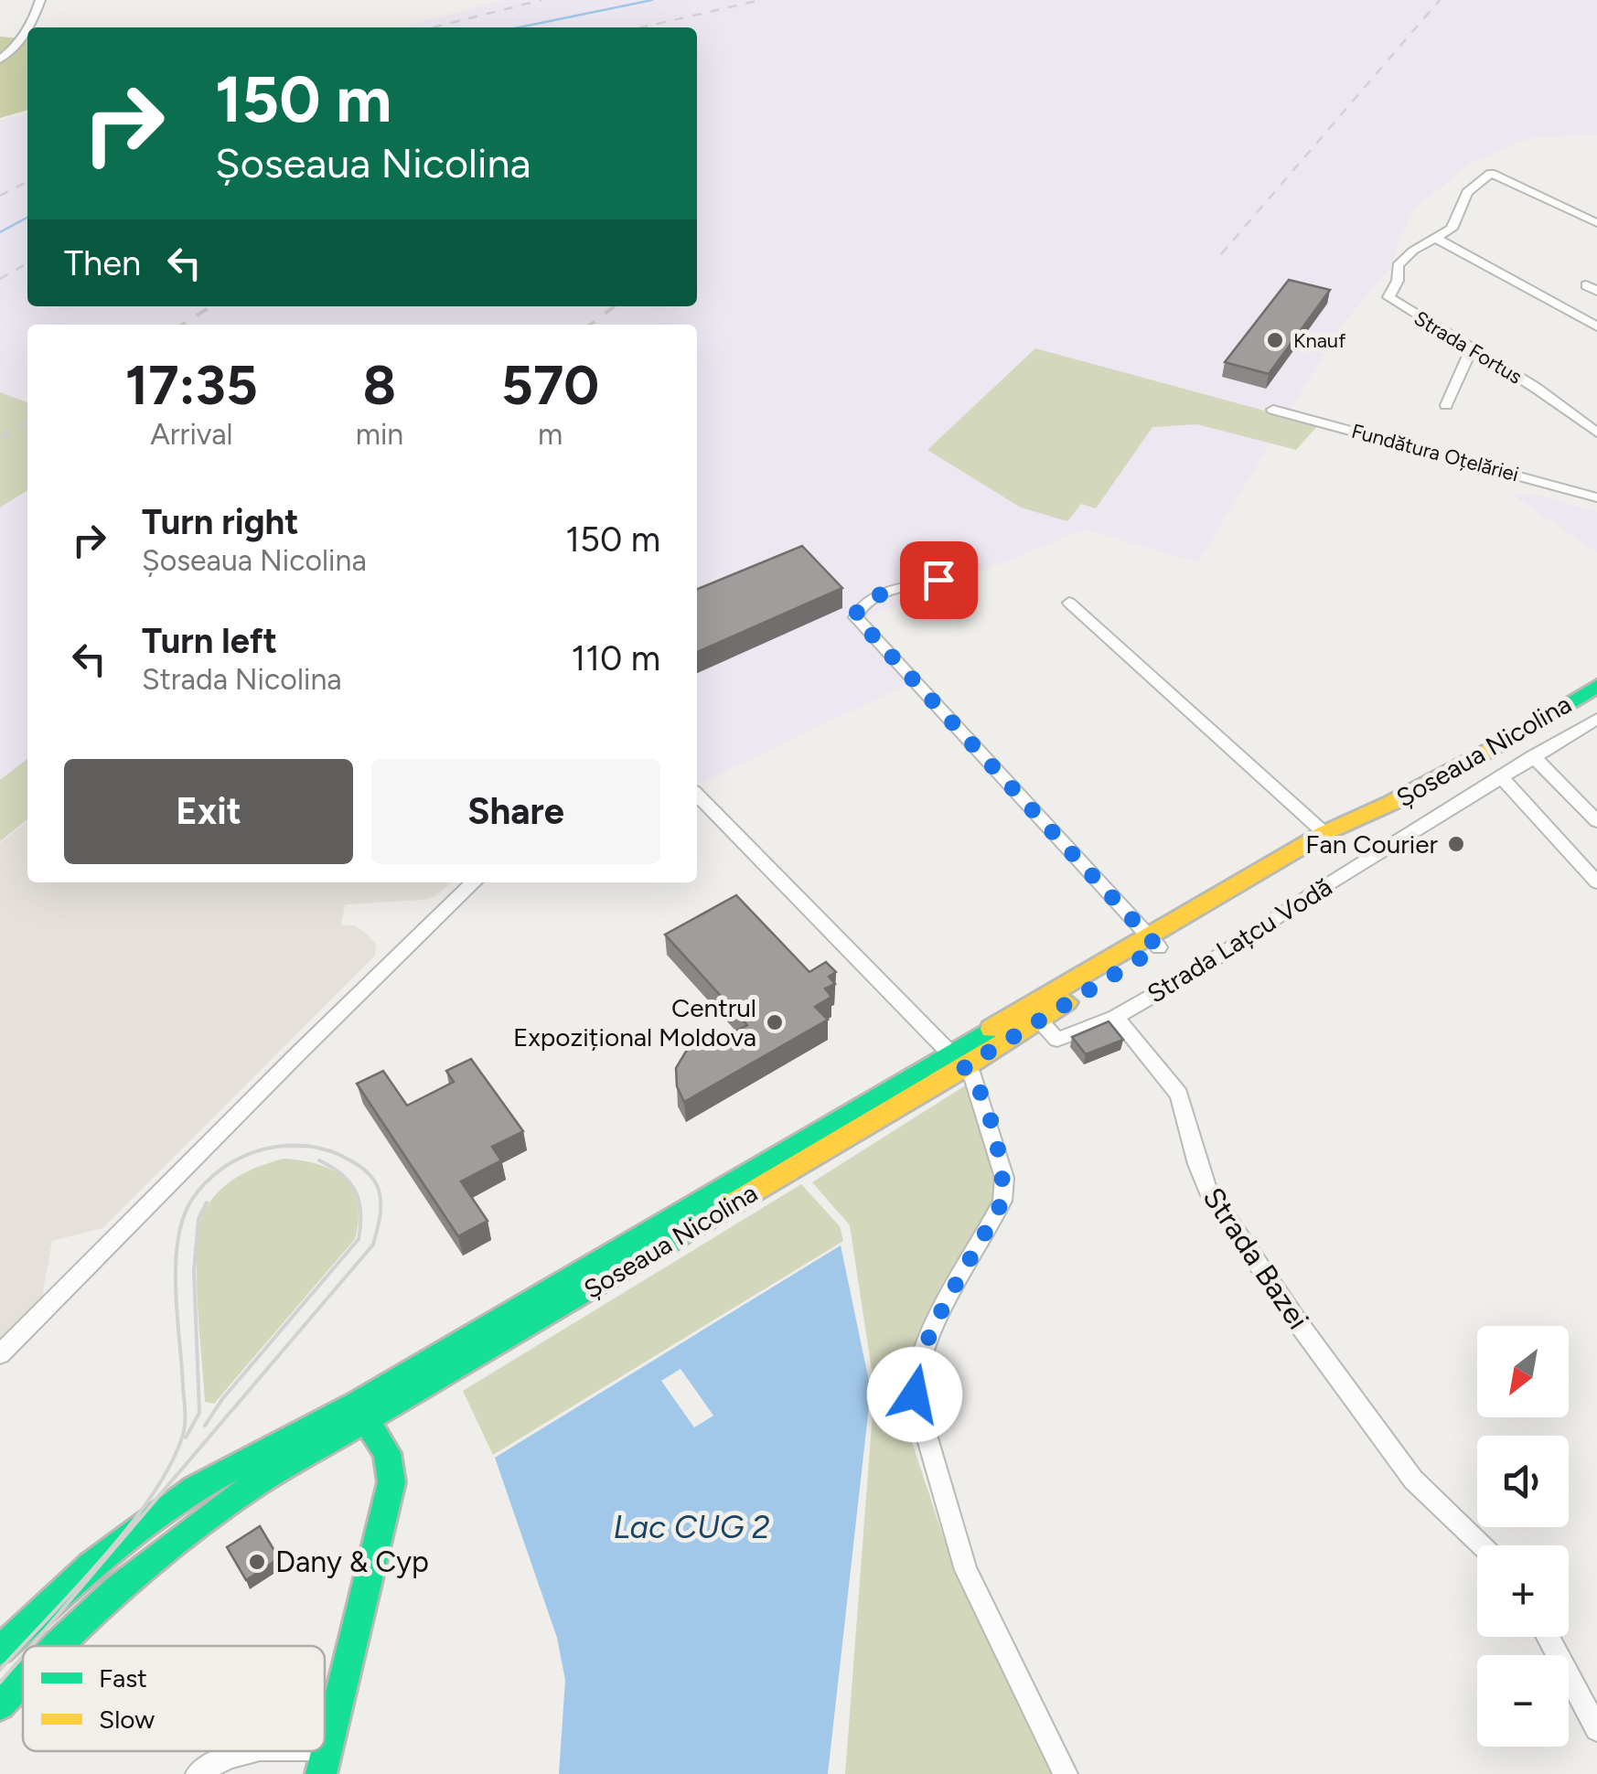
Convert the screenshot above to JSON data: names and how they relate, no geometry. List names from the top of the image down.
{
  "streets": {
    "main road": ["Șoseaua Nicolina"],
    "street": [
      "Strada Fortus",
      "Fundătura Oțelăriei",
      "Strada Lațcu Vodă",
      "Strada Bazei"
    ]
  },
  "crossings": [
    ["Strada Lațcu Vodă", "Strada Bazei"]
  ],
  "water": ["Lac CUG 2"],
  "places": [
    "Knauf",
    "Fan Courier",
    "Centrul Expozițional Moldova",
    "Dany & Cyp"
  ],
  "legend": ["Fast", "Slow"],
  "north": "bottom left",
  "page": {
    "turn": ["150 m", "Șoseaua Nicolina"],
    "then": "Then",
    "eta": [
      "17:35",
      "Arrival",
      "8",
      "min",
      "570",
      "m"
    ],
    "list": [
      {
        "name": "Turn right",
        "note": "Șoseaua Nicolina",
        "value": "150 m"
      },
      {
        "name": "Turn left",
        "note": "Strada Nicolina",
        "value": "110 m"
      }
    ],
    "buttons": ["Exit", "Share"],
    "map_buttons": ["+", "−"]
  }
}
